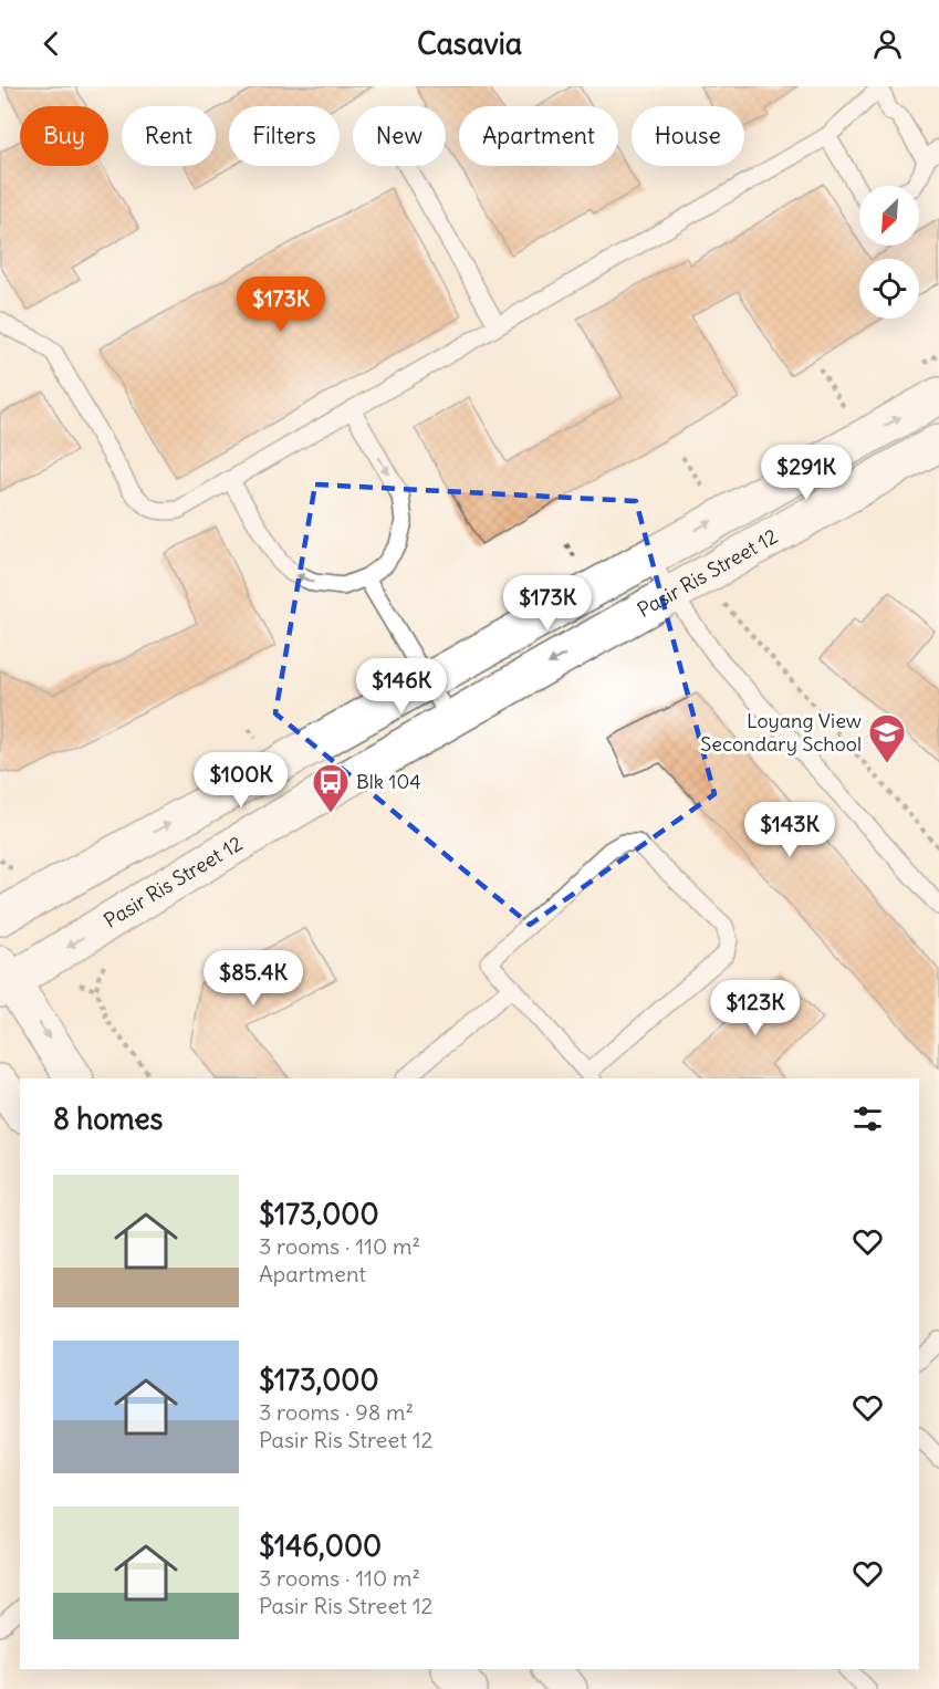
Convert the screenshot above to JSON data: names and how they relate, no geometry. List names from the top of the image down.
{
  "streets": {
    "street": ["Pasir Ris Street 12"]
  },
  "places": {
    "school or university": ["Loyang View Secondary School"],
    "bus stop": ["Blk 104"]
  },
  "north": "bottom left",
  "page": {
    "header": "Casavia",
    "chip": [
      "Buy",
      "Rent",
      "Filters",
      "New",
      "Apartment",
      "House"
    ],
    "price": [
      "$173K",
      "$291K",
      "$173K",
      "$146K",
      "$100K",
      "$143K",
      "$85.4K",
      "$123K"
    ],
    "heading": "8 homes",
    "list": [
      {
        "name": "$173,000",
        "note": "3 rooms · 110 m² · Apartment"
      },
      {
        "name": "$173,000",
        "note": "3 rooms · 98 m² · Pasir Ris Street 12"
      },
      {
        "name": "$146,000",
        "note": "3 rooms · 110 m² · Pasir Ris Street 12"
      }
    ]
  }
}
